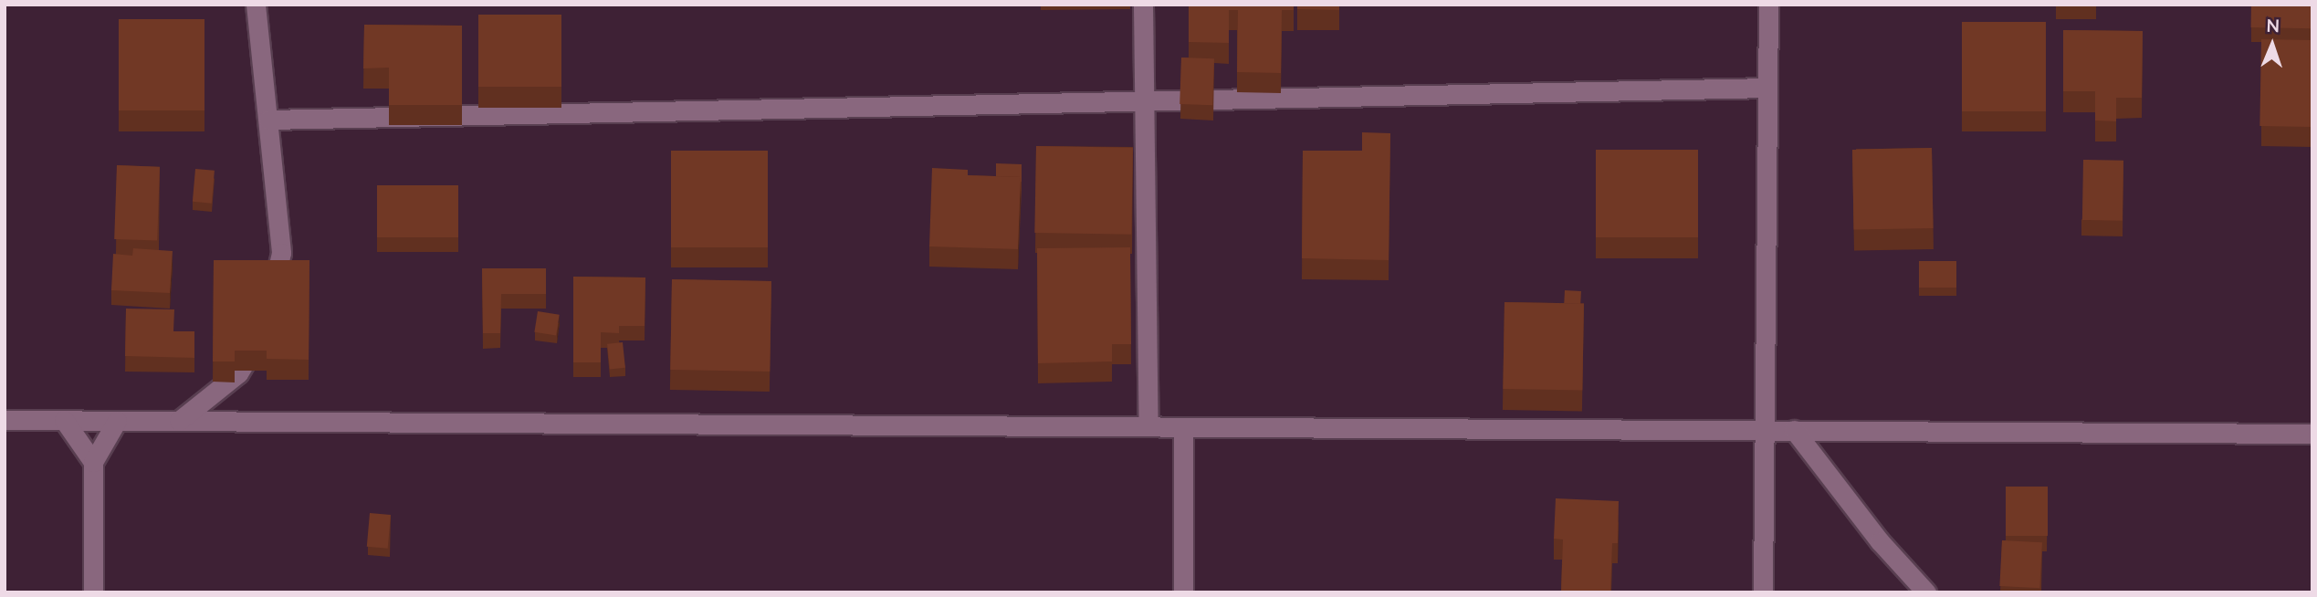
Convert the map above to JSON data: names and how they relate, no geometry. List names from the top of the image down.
{
  "north": "top"
}
